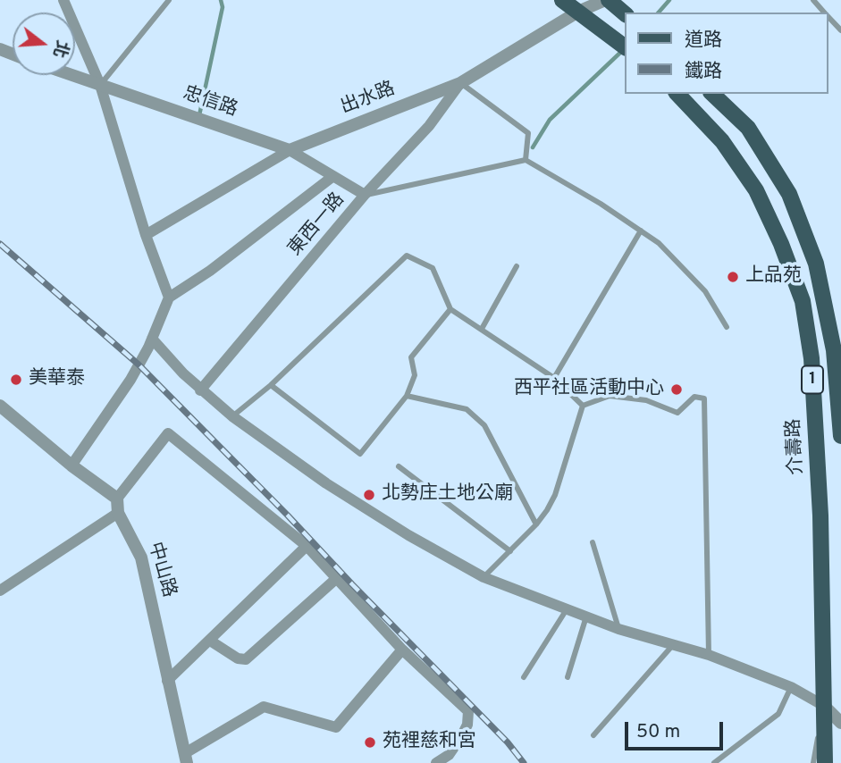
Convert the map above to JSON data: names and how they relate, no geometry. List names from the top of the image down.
{
  "streets": {
    "main road": ["1", "介壽路"],
    "street": [
      "出水路",
      "忠信路",
      "東西一路",
      "中山路"
    ]
  },
  "crossings": [
    ["出水路", "忠信路"],
    ["出水路", "東西一路"],
    ["忠信路", "東西一路"]
  ],
  "places": [
    "上品苑",
    "美華泰",
    "西平社區活動中心",
    "北勢庄土地公廟",
    "苑裡慈和宮"
  ],
  "legend": ["道路", "鐵路"],
  "scale_bar": "50 m",
  "north": "right"
}
